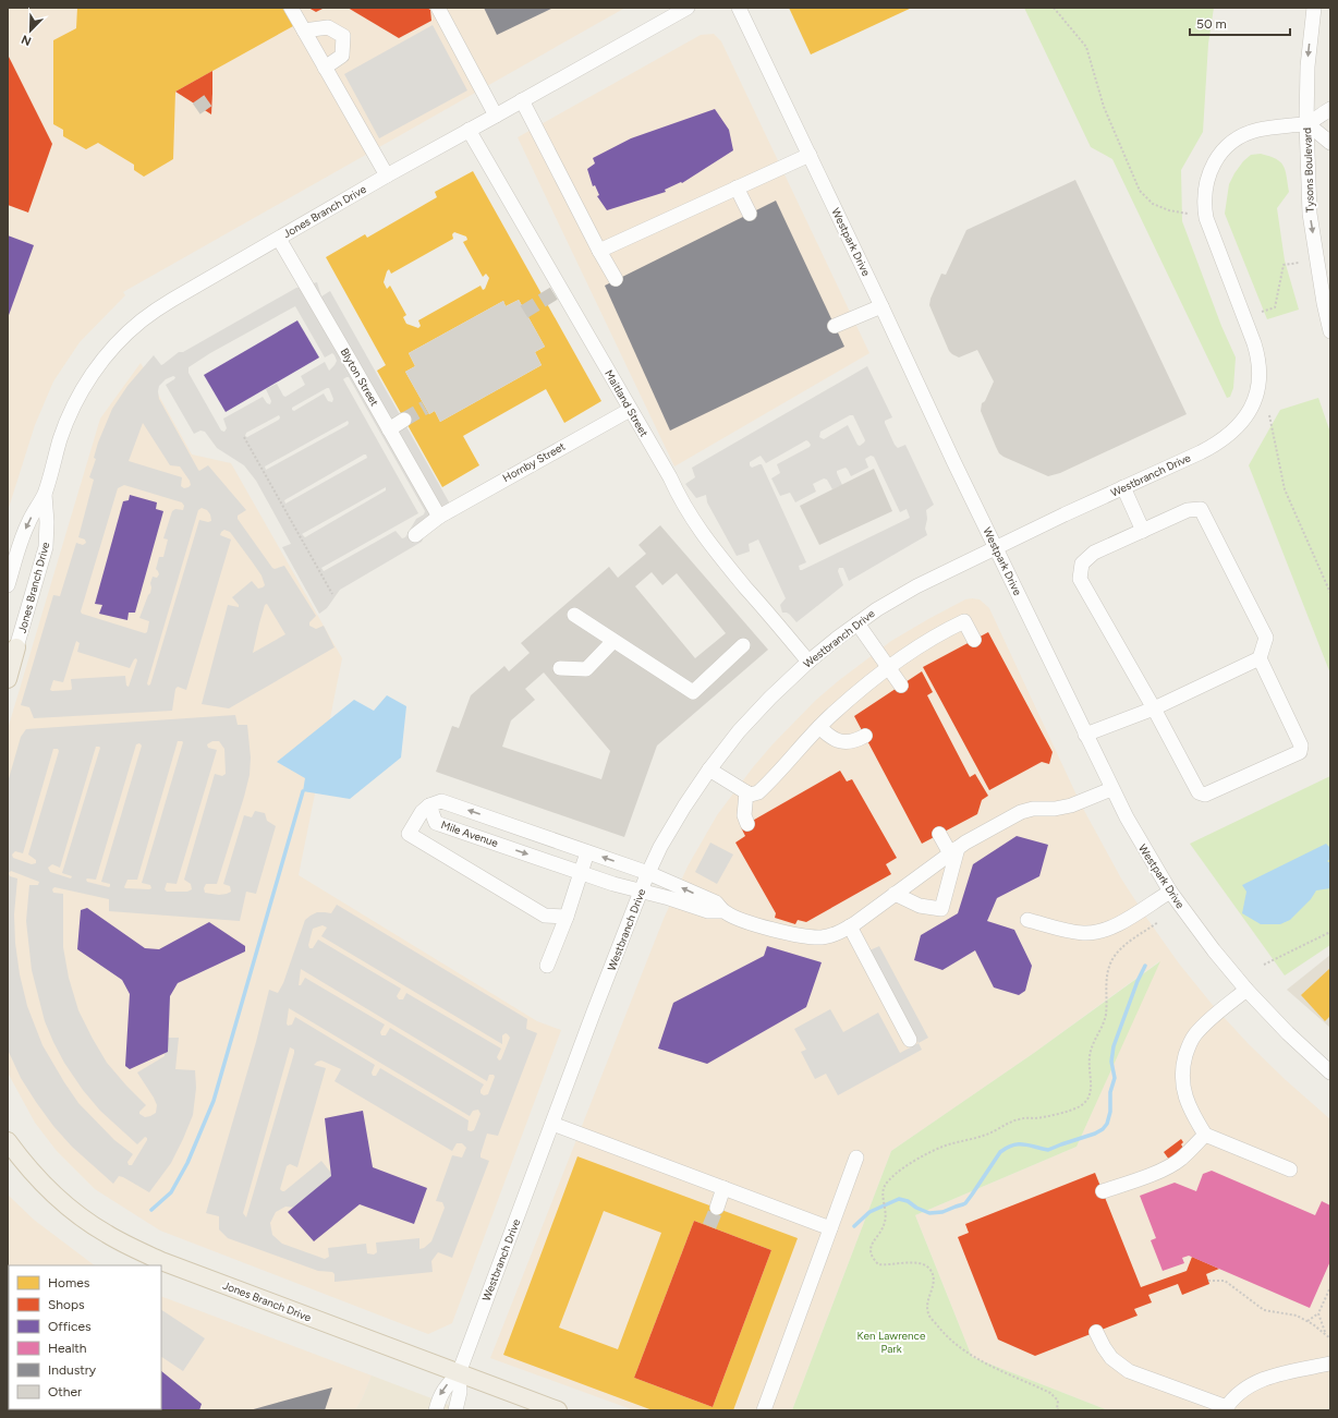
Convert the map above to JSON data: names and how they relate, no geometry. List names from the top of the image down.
{
  "streets": {
    "main road": ["Jones Branch Drive"],
    "street": [
      "Tysons Boulevard",
      "Westpark Drive",
      "Blyton Street",
      "Maitland Street",
      "Hornby Street",
      "Westbranch Drive",
      "Mile Avenue"
    ]
  },
  "crossings": [
    ["Tysons Boulevard", "Westbranch Drive"],
    ["Jones Branch Drive", "Blyton Street"],
    ["Jones Branch Drive", "Maitland Street"],
    ["Jones Branch Drive", "Westbranch Drive"],
    ["Westpark Drive", "Westbranch Drive"],
    ["Blyton Street", "Hornby Street"],
    ["Maitland Street", "Hornby Street"],
    ["Maitland Street", "Westbranch Drive"],
    ["Westbranch Drive", "Mile Avenue"]
  ],
  "one_way": ["Tysons Boulevard"],
  "parks": ["Ken Lawrence Park"],
  "legend": [
    "Homes",
    "Shops",
    "Offices",
    "Health",
    "Industry",
    "Other"
  ],
  "scale_bar": "50 m",
  "north": "bottom left"
}
